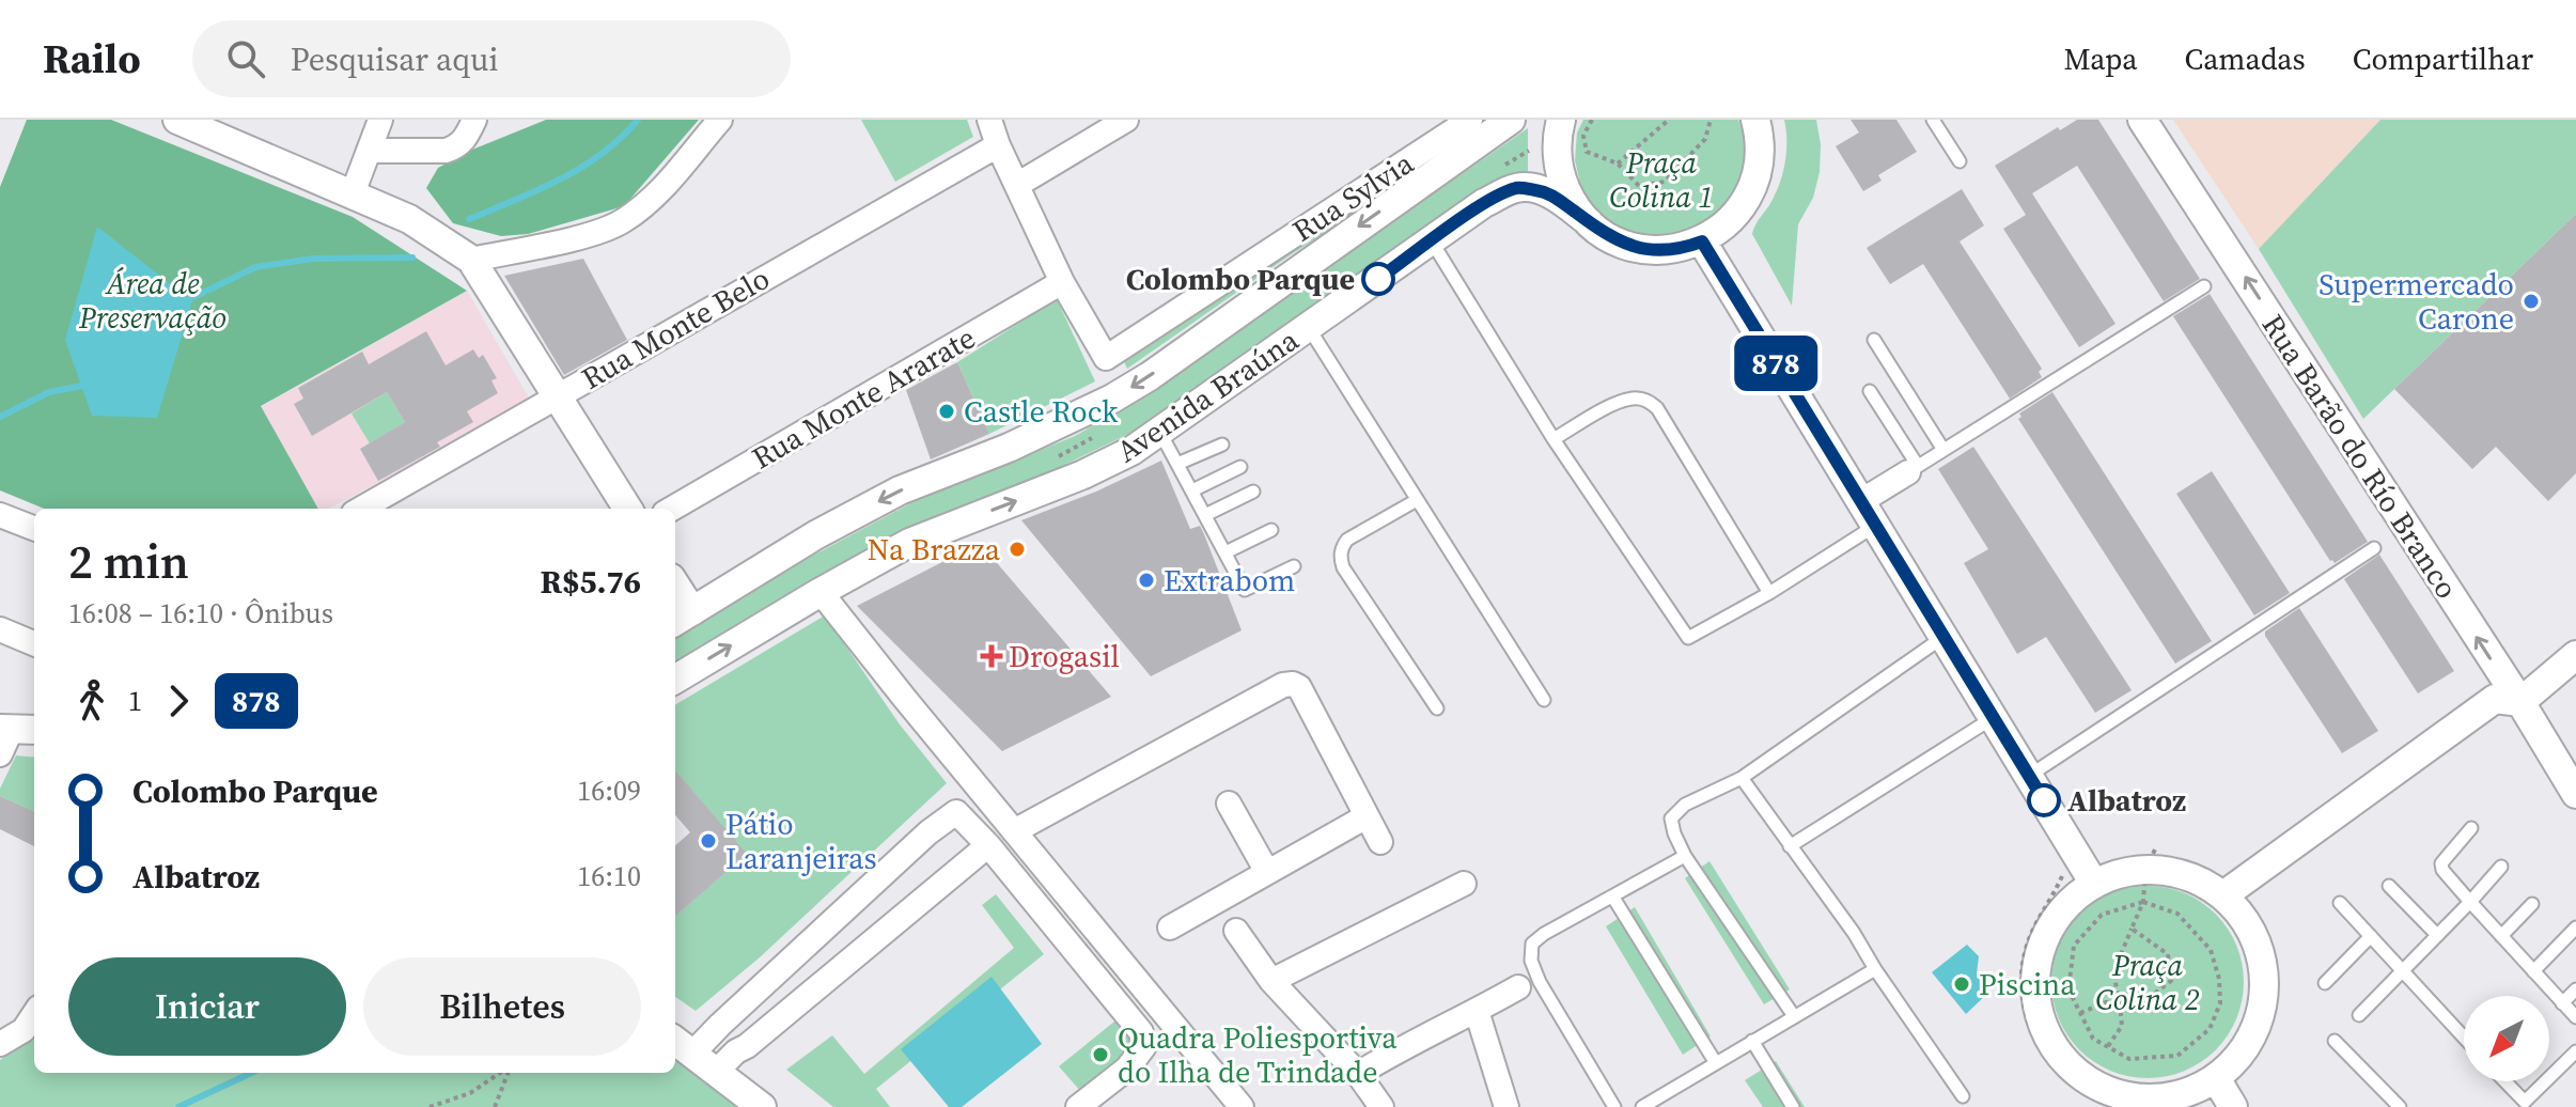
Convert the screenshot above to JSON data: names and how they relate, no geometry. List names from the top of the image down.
{
  "streets": {
    "street": [
      "Rua Sylvia",
      "Rua Monte Belo",
      "Avenida Braúna",
      "Rua Monte Ararate",
      "Rua Barão do Río Branco"
    ]
  },
  "crossings": [
    ["Rua Sylvia", "Rua Monte Ararate"]
  ],
  "one_way": ["Rua Barão do Río Branco"],
  "parks": ["Praça Colina 1", "Área de Preservação", "Praça Colina 2"],
  "places": {
    "other": [
      "Colombo Parque",
      "Supermercado Carone",
      "Castle Rock",
      "Na Brazza",
      "Extrabom",
      "Albatroz",
      "Pátio Laranjeiras",
      "Piscina",
      "Quadra Poliesportiva do Ilha de Trindade"
    ],
    "health": ["Drogasil"]
  },
  "lines": ["bus line 878"],
  "north": "bottom left",
  "page": {
    "header": "Railo",
    "search": "Pesquisar aqui",
    "nav": ["Mapa", "Camadas", "Compartilhar"],
    "on_map": "878",
    "heading": ["2 min", "16:08 – 16:10 · Ônibus", "R$5.76"],
    "legs": ["1", "878"],
    "list": [
      {
        "name": "Colombo Parque",
        "value": "16:09"
      },
      {
        "name": "Albatroz",
        "value": "16:10"
      }
    ],
    "buttons": ["Iniciar", "Bilhetes"]
  }
}
